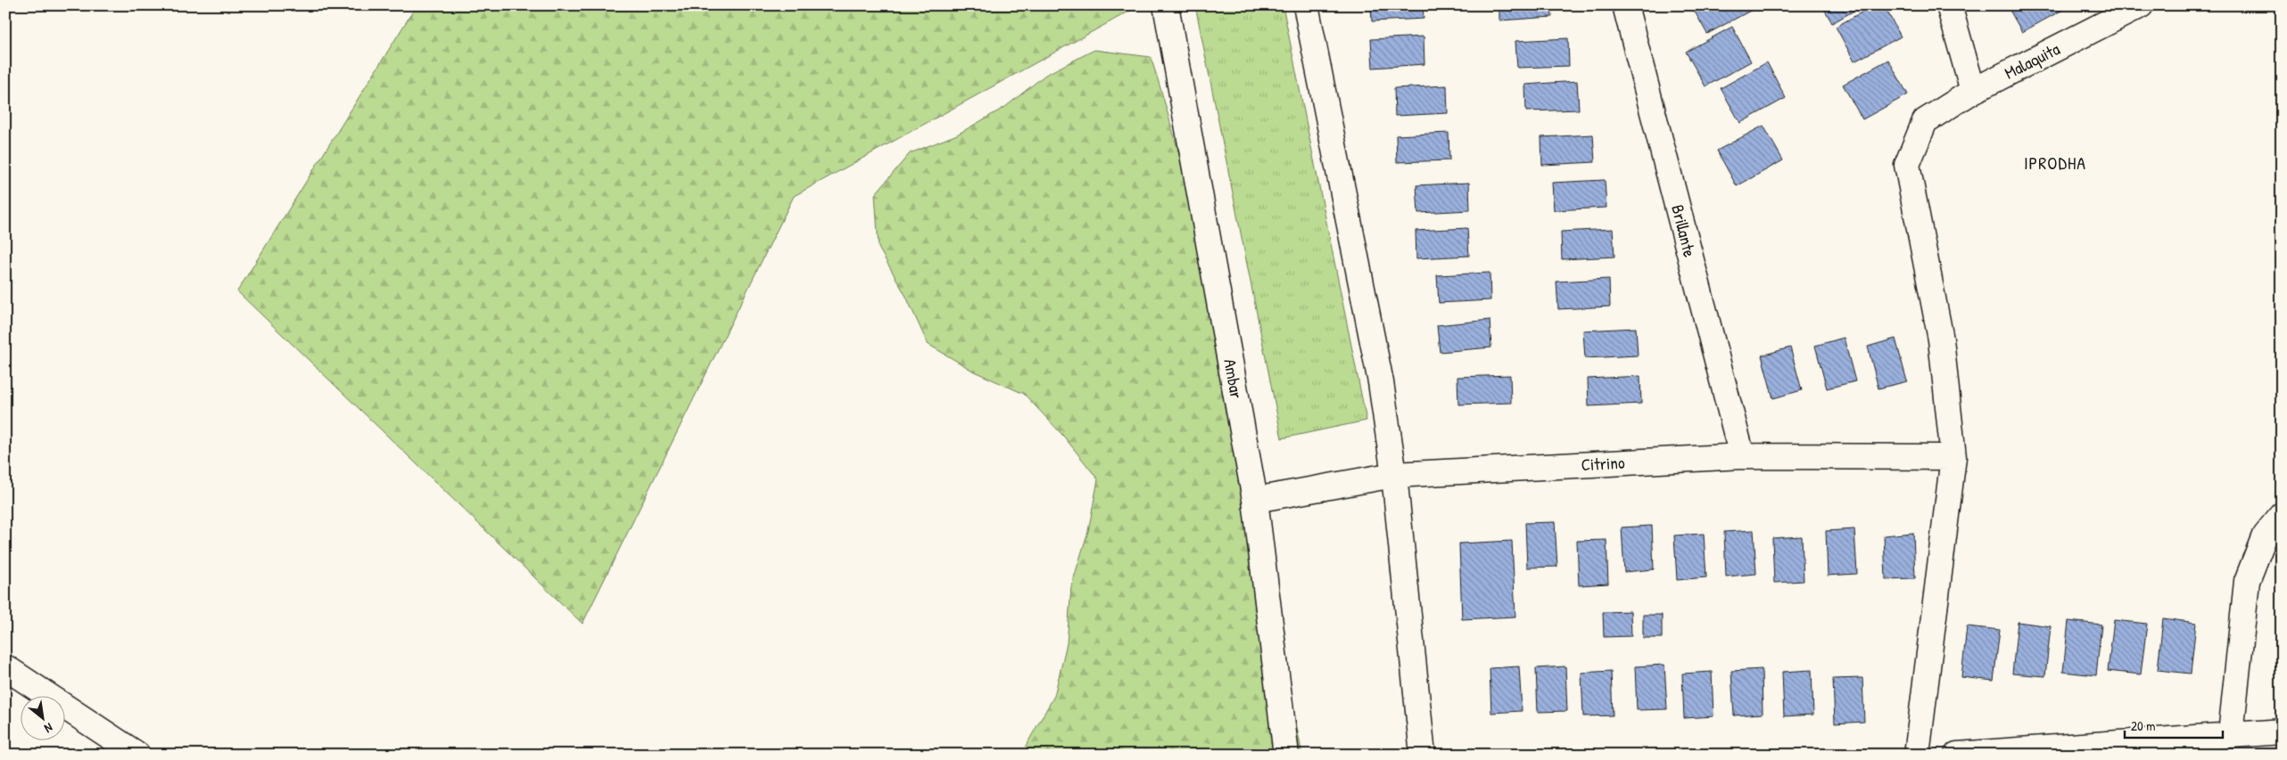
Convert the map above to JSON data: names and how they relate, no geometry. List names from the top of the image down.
{
  "streets": {
    "street": [
      "Malaquita",
      "Brillante",
      "Ambar",
      "Citrino"
    ]
  },
  "crossings": [
    ["Malaquita", "Citrino"],
    ["Brillante", "Citrino"],
    ["Ambar", "Citrino"]
  ],
  "districts": ["IPRODHA"],
  "scale_bar": "20 m",
  "north": "bottom right"
}
